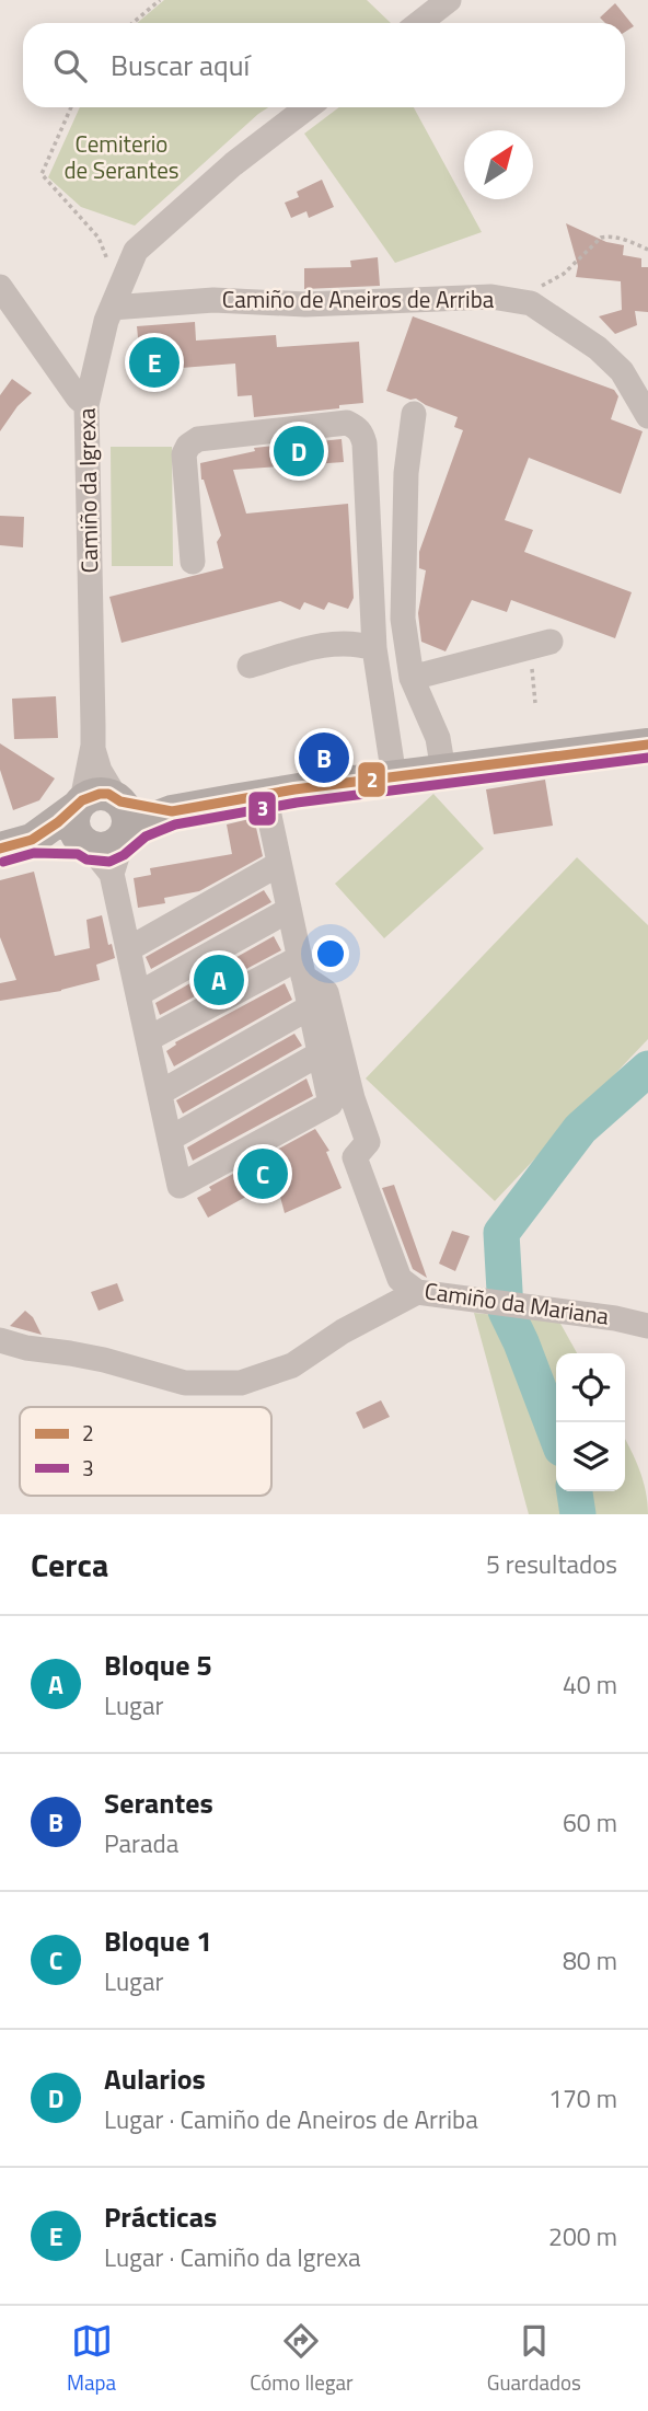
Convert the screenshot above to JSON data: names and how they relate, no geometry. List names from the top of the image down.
{
  "streets": {
    "street": ["Camiño de Aneiros de Arriba", "Camiño da Igrexa", "Camiño da Mariana"]
  },
  "crossings": [
    ["Camiño de Aneiros de Arriba", "Camiño da Igrexa"]
  ],
  "parks": ["Cemiterio de Serantes"],
  "lines": ["transit line 2", "transit line 3"],
  "legend": ["2", "3"],
  "north": "top right",
  "page": {
    "search": "Buscar aquí",
    "pins": [
      "E",
      "D",
      "B",
      "A",
      "C"
    ],
    "heading": ["Cerca", "5 resultados"],
    "list": [
      {
        "mark": "A",
        "name": "Bloque 5",
        "note": "Lugar",
        "value": "40 m"
      },
      {
        "mark": "B",
        "name": "Serantes",
        "note": "Parada",
        "value": "60 m"
      },
      {
        "mark": "C",
        "name": "Bloque 1",
        "note": "Lugar",
        "value": "80 m"
      },
      {
        "mark": "D",
        "name": "Aularios",
        "note": "Lugar · Camiño de Aneiros de Arriba",
        "value": "170 m"
      },
      {
        "mark": "E",
        "name": "Prácticas",
        "note": "Lugar · Camiño da Igrexa",
        "value": "200 m"
      }
    ],
    "nav": ["Mapa", "Cómo llegar", "Guardados"]
  }
}
